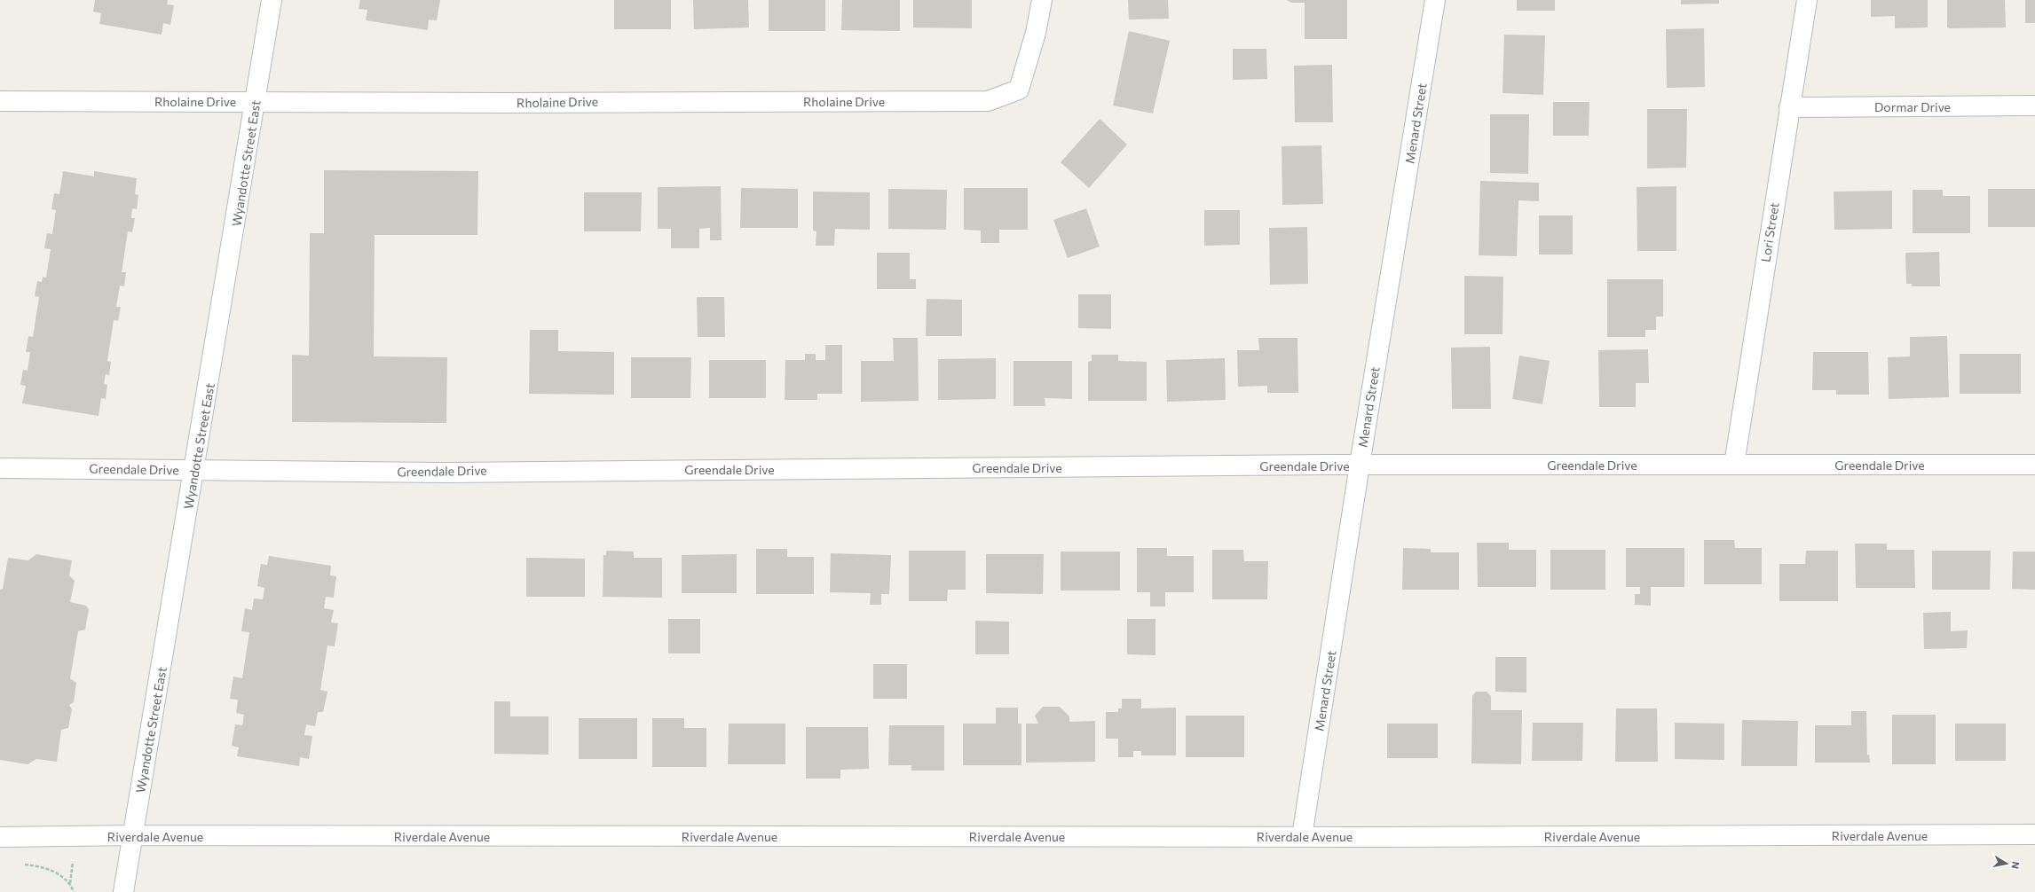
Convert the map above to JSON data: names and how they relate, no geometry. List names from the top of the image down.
{
  "streets": {
    "street": [
      "Rholaine Drive",
      "Dormar Drive",
      "Menard Street",
      "Wyandotte Street East",
      "Lori Street",
      "Greendale Drive",
      "Riverdale Avenue"
    ]
  },
  "crossings": [
    ["Rholaine Drive", "Wyandotte Street East"],
    ["Dormar Drive", "Lori Street"],
    ["Menard Street", "Greendale Drive"],
    ["Menard Street", "Riverdale Avenue"],
    ["Wyandotte Street East", "Greendale Drive"],
    ["Wyandotte Street East", "Riverdale Avenue"],
    ["Lori Street", "Greendale Drive"]
  ],
  "north": "right"
}
